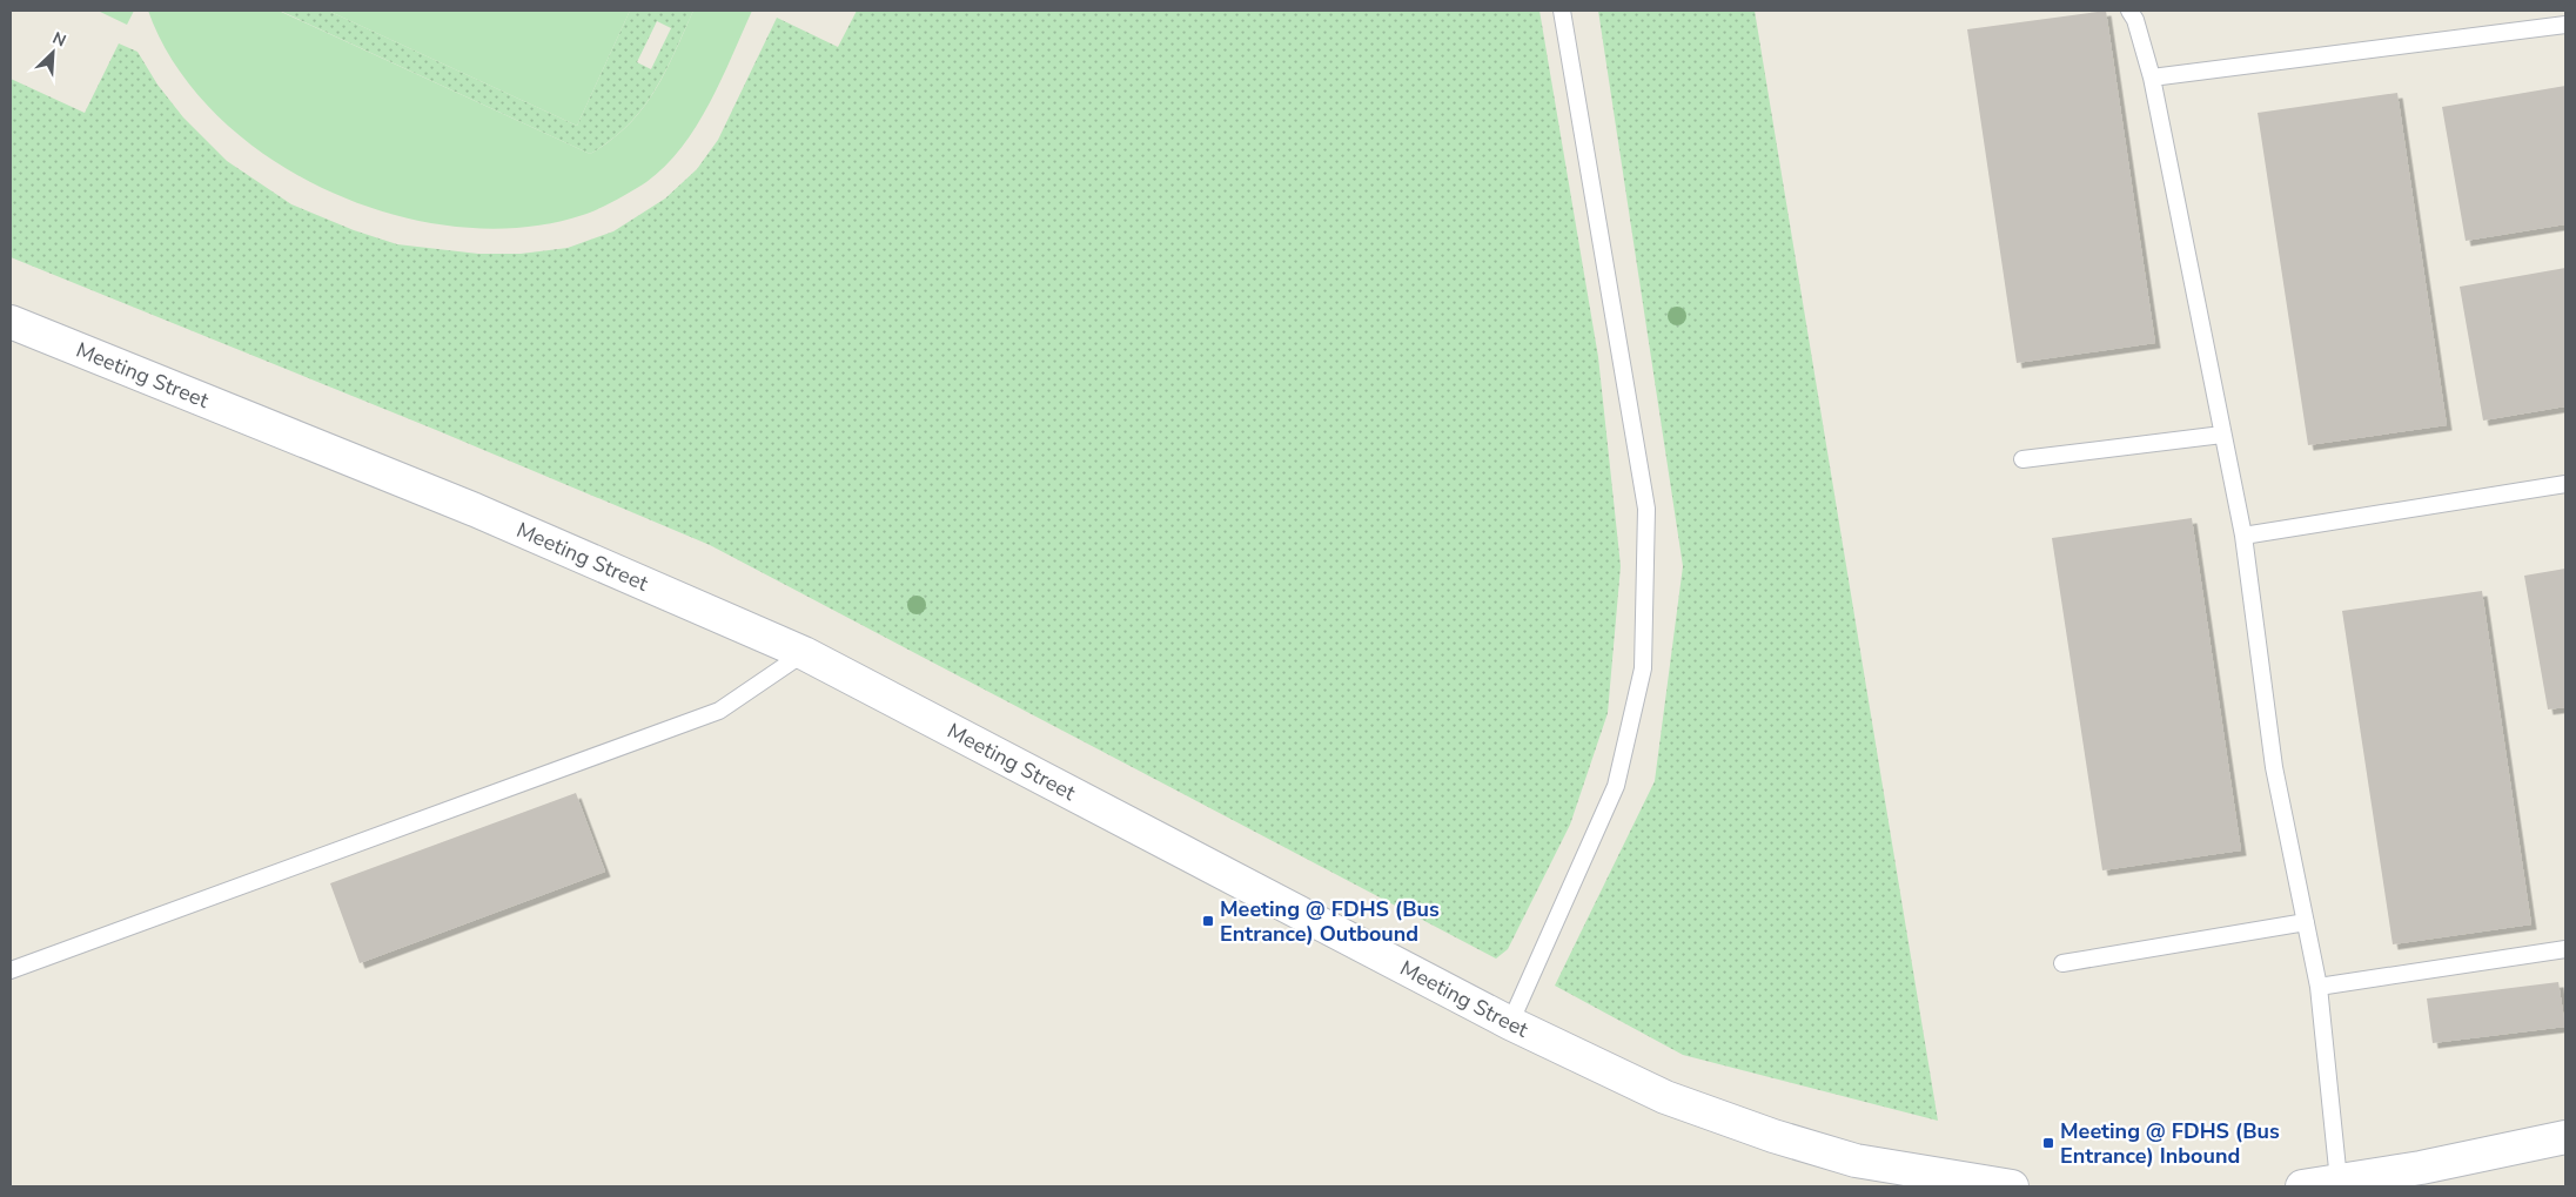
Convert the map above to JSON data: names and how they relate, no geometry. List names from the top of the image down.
{
  "streets": {
    "street": ["Meeting Street"]
  },
  "places": {
    "transit": ["Meeting @ FDHS (Bus Entrance) Outbound", "Meeting @ FDHS (Bus Entrance) Inbound"]
  },
  "north": "top right"
}
